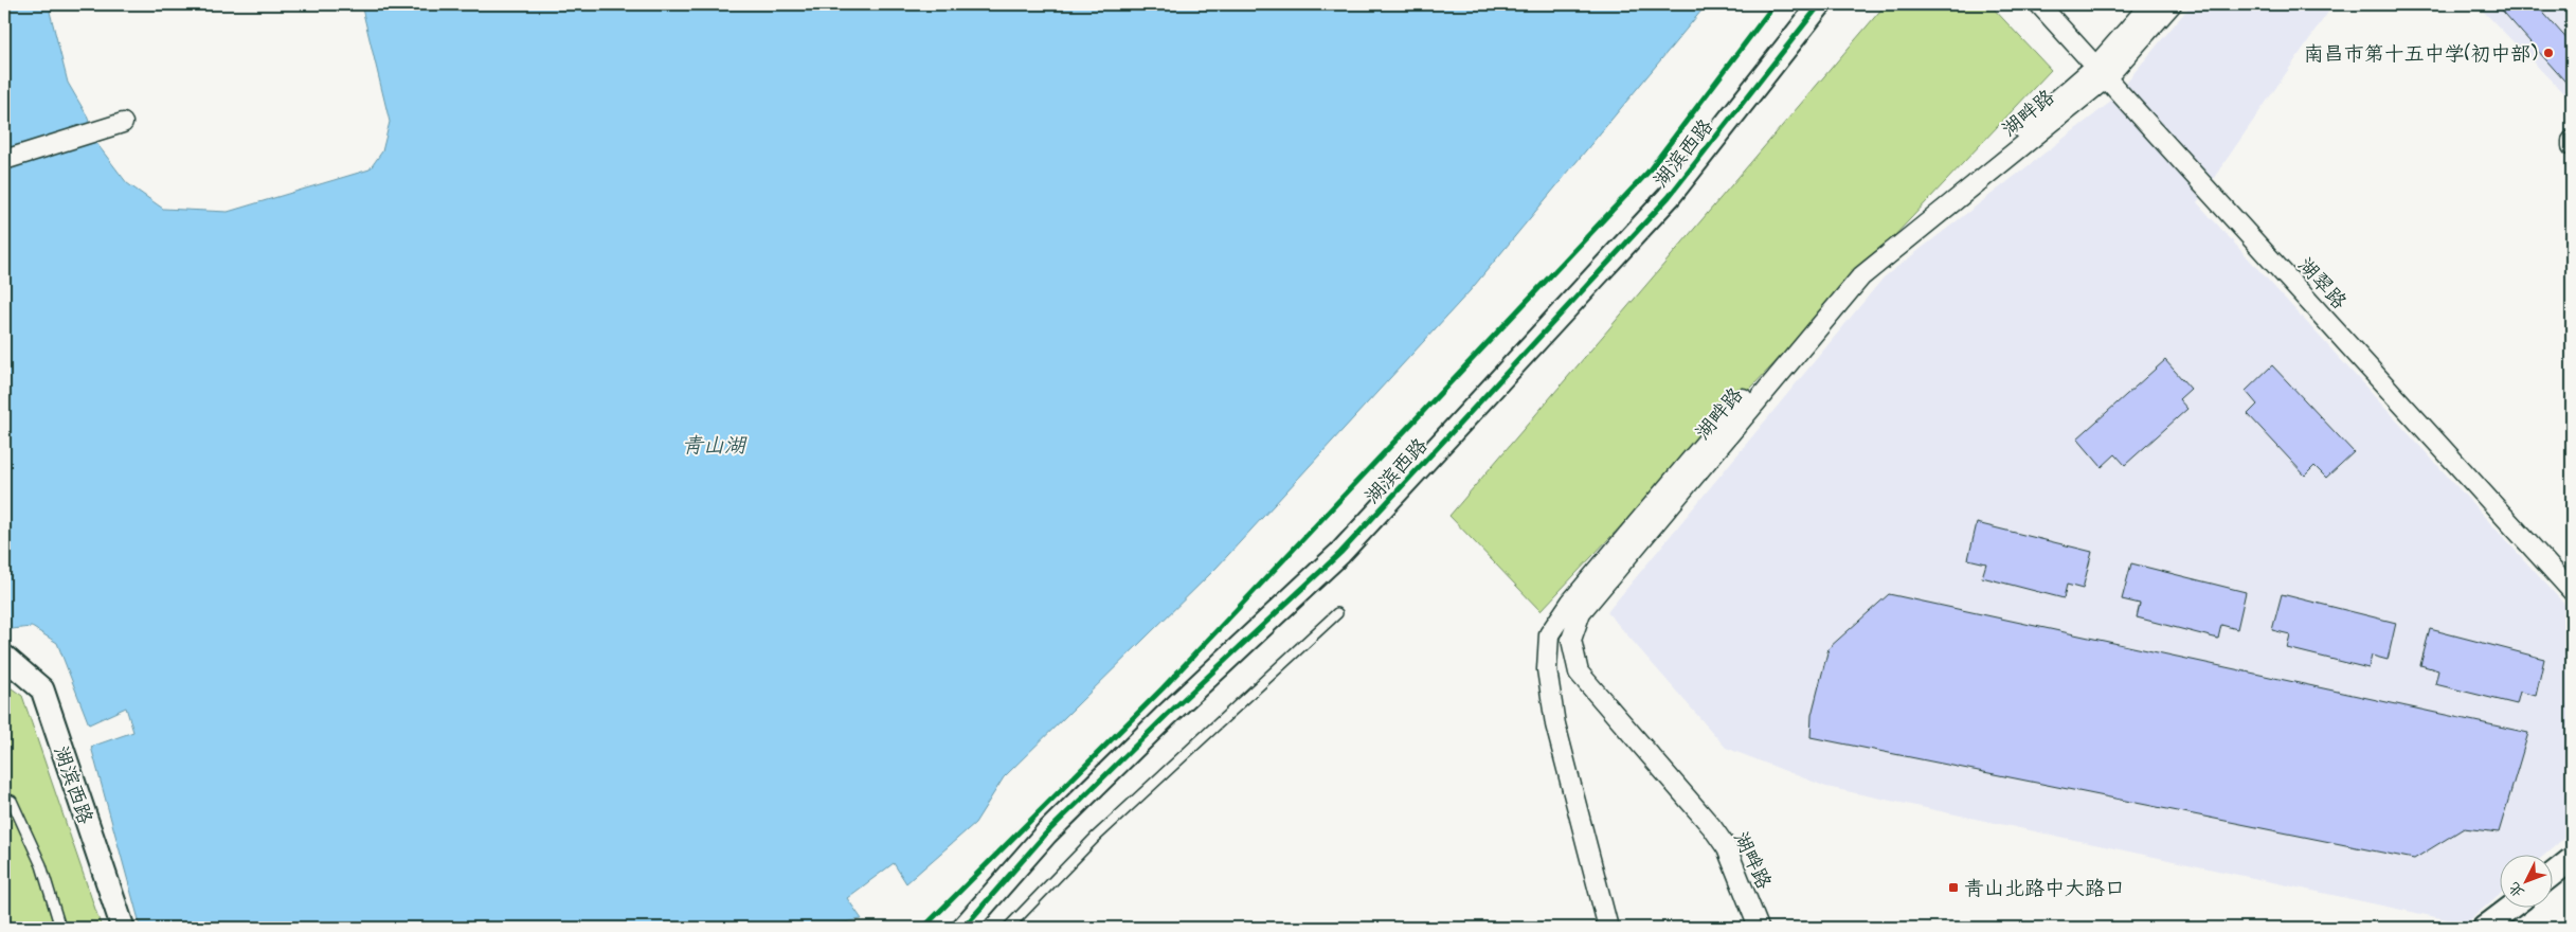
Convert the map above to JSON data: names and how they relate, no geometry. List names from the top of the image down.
{
  "streets": {
    "street": ["湖畔路", "湖滨西路", "湖翠路"]
  },
  "crossings": [
    ["湖畔路", "湖翠路"]
  ],
  "water": ["青山湖"],
  "places": {
    "other": ["南昌市第十五中学(初中部)"],
    "transit": ["青山北路中大路口"]
  },
  "north": "bottom left"
}
